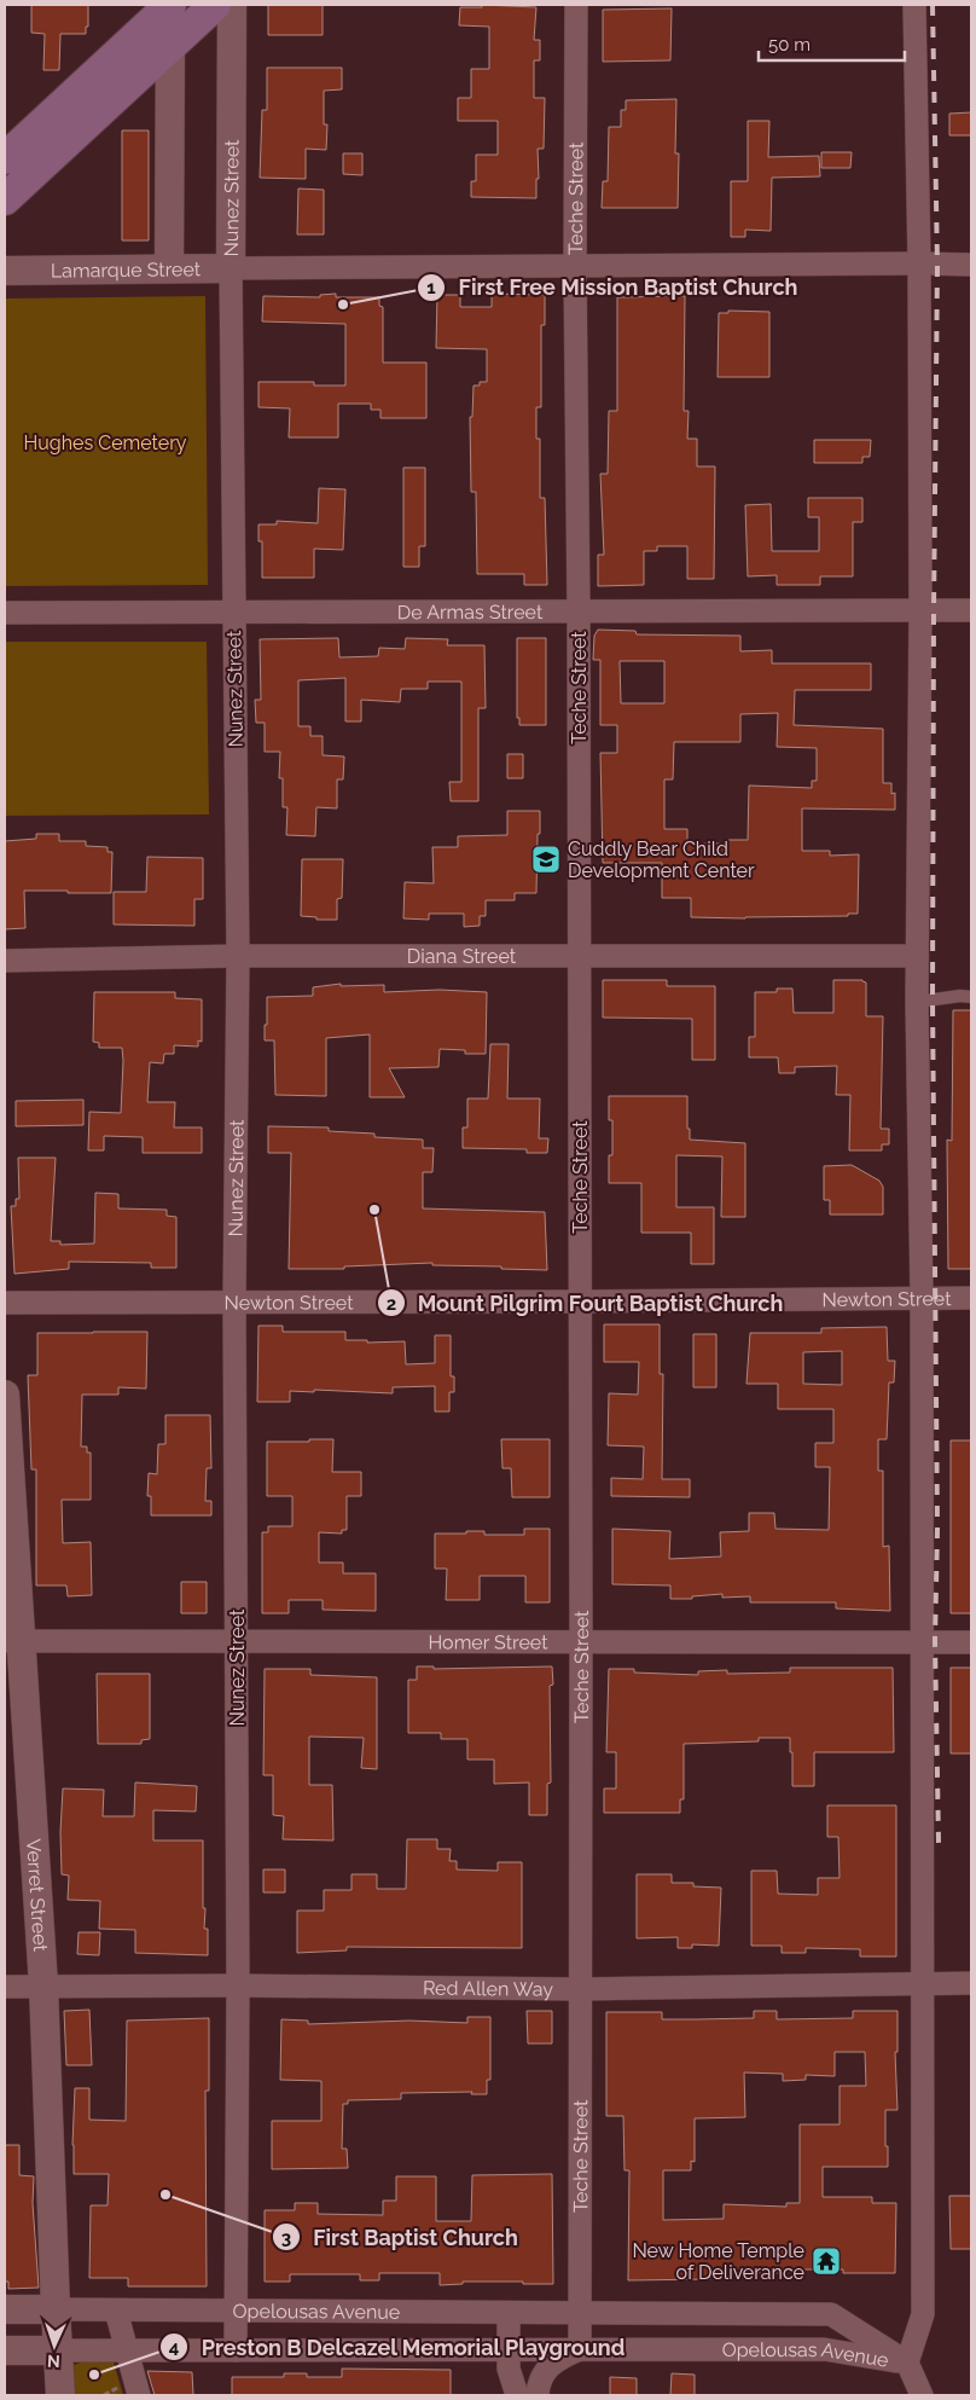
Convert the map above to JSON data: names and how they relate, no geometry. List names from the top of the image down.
{
  "streets": {
    "street": [
      "Teche Street",
      "Nunez Street",
      "Lamarque Street",
      "De Armas Street",
      "Diana Street",
      "Newton Street",
      "Homer Street",
      "Verret Street",
      "Red Allen Way",
      "Opelousas Avenue"
    ]
  },
  "crossings": [
    ["Teche Street", "Lamarque Street"],
    ["Teche Street", "De Armas Street"],
    ["Teche Street", "Diana Street"],
    ["Teche Street", "Newton Street"],
    ["Teche Street", "Homer Street"],
    ["Teche Street", "Red Allen Way"],
    ["Teche Street", "Opelousas Avenue"],
    ["Nunez Street", "Lamarque Street"],
    ["Nunez Street", "De Armas Street"],
    ["Nunez Street", "Diana Street"],
    ["Nunez Street", "Newton Street"],
    ["Nunez Street", "Homer Street"],
    ["Nunez Street", "Red Allen Way"],
    ["Nunez Street", "Opelousas Avenue"],
    ["Homer Street", "Verret Street"],
    ["Verret Street", "Red Allen Way"],
    ["Verret Street", "Opelousas Avenue"]
  ],
  "parks": ["Hughes Cemetery"],
  "places": {
    "other": [
      "First Free Mission Baptist Church",
      "Mount Pilgrim Fourt Baptist Church",
      "First Baptist Church",
      "Preston B Delcazel Memorial Playground"
    ],
    "school or university": ["Cuddly Bear Child Development Center"],
    "temple": ["New Home Temple of Deliverance"]
  },
  "scale_bar": "50 m",
  "north": "bottom"
}
